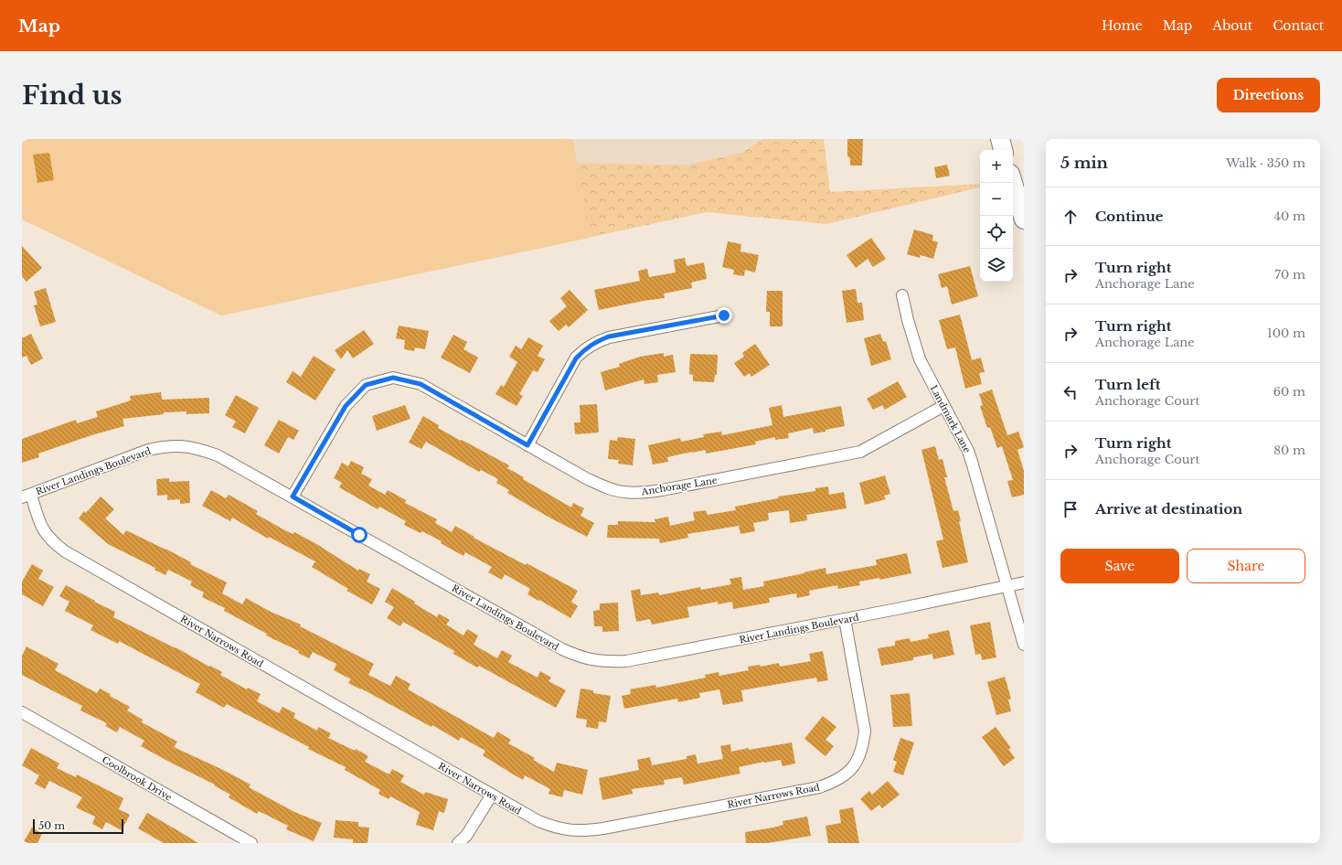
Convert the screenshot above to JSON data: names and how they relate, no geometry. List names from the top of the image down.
{
  "streets": {
    "street": [
      "Landmark Lane",
      "River Landings Boulevard",
      "Anchorage Lane",
      "River Narrows Road",
      "Coolbrook Drive"
    ]
  },
  "crossings": [
    ["Landmark Lane", "River Landings Boulevard"],
    ["Landmark Lane", "Anchorage Lane"],
    ["River Landings Boulevard", "Anchorage Lane"],
    ["River Landings Boulevard", "River Narrows Road"]
  ],
  "scale_bar": "50 m",
  "page": {
    "header": "Map",
    "nav": [
      "Home",
      "Map",
      "About",
      "Contact"
    ],
    "buttons": [
      "Directions",
      ["Save", "Share"]
    ],
    "title": "Find us",
    "heading": ["5 min", "Walk · 350 m"],
    "map_buttons": ["+", "−"],
    "list": [
      ["Continue", "40 m"],
      ["Turn right", "Anchorage Lane", "70 m"],
      ["Turn right", "Anchorage Lane", "100 m"],
      ["Turn left", "Anchorage Court", "60 m"],
      ["Turn right", "Anchorage Court", "80 m"],
      "Arrive at destination"
    ],
    "scale": "50 m"
  }
}
